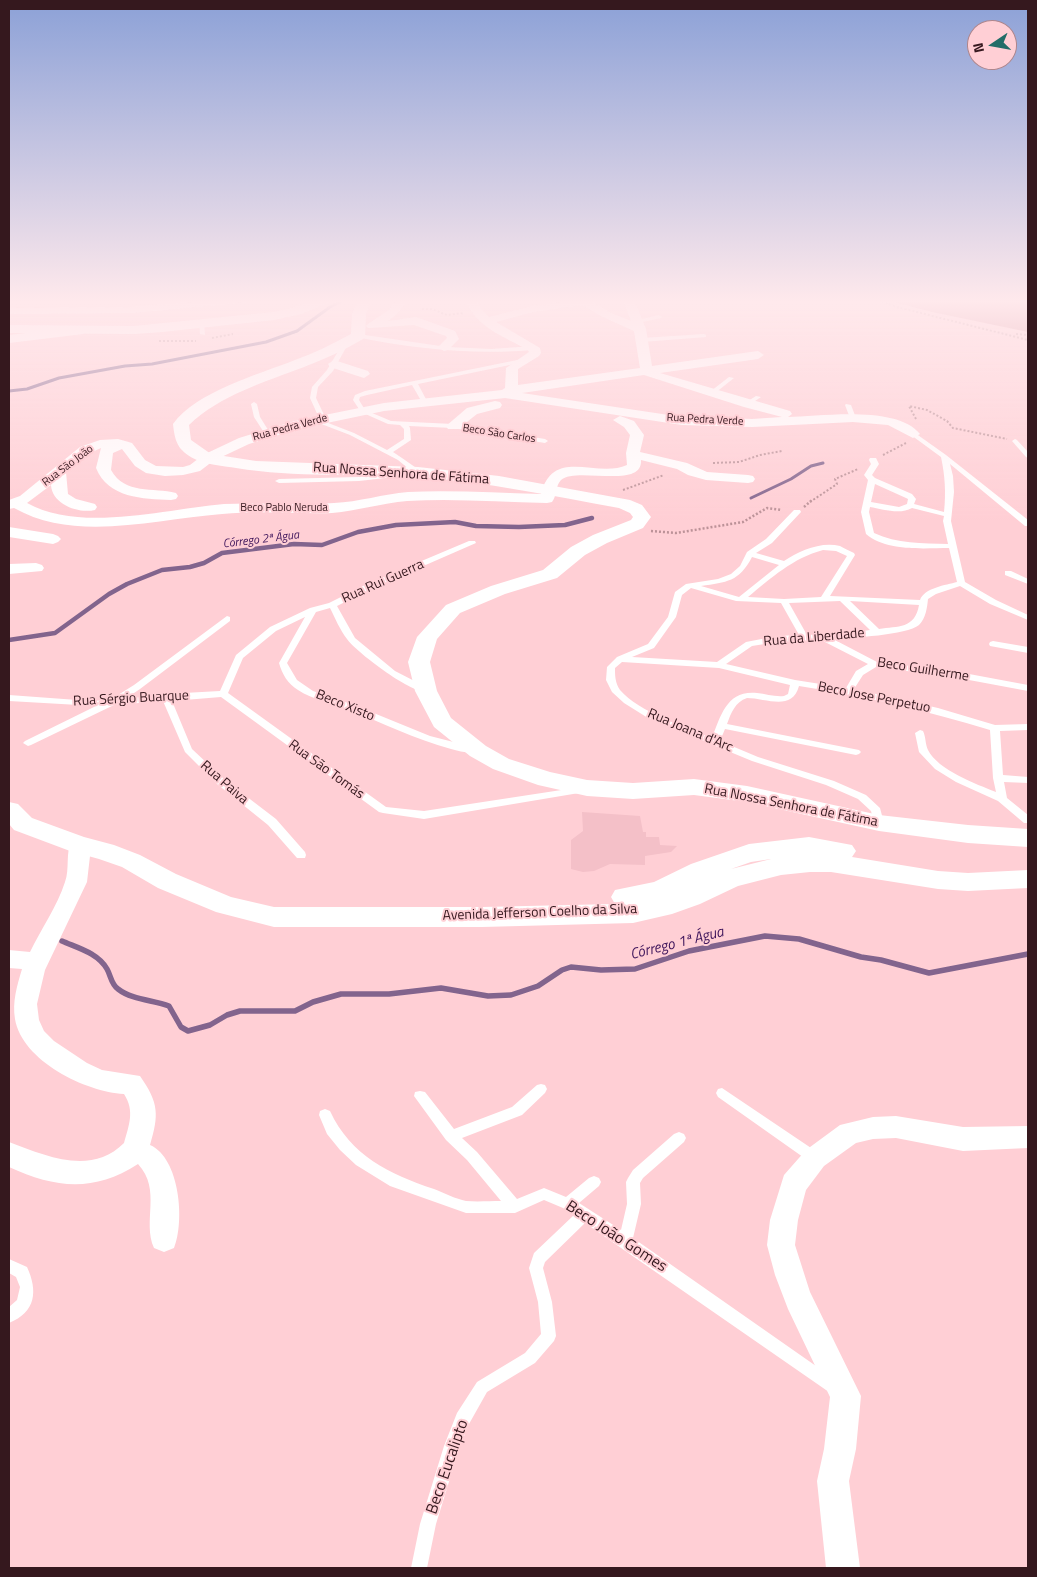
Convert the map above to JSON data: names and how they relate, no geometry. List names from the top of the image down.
{
  "streets": {
    "street": [
      "Rua Pedra Verde",
      "Beco São Carlos",
      "Rua São João",
      "Rua Nossa Senhora de Fátima",
      "Beco Pablo Neruda",
      "Avenida Jefferson Coelho da Silva"
    ],
    "lane": [
      "Rua Rui Guerra",
      "Rua da Liberdade",
      "Beco Guilherme",
      "Beco Jose Perpetuo",
      "Rua Sérgio Buarque",
      "Beco Xisto",
      "Rua Joana d'Arc",
      "Rua São Tomás",
      "Rua Paiva",
      "Beco João Gomes",
      "Beco Eucalipto"
    ]
  },
  "crossings": [
    ["Rua Pedra Verde", "Beco São Carlos"],
    ["Rua Pedra Verde", "Rua Nossa Senhora de Fátima"],
    ["Rua São João", "Beco Pablo Neruda"],
    ["Rua Nossa Senhora de Fátima", "Beco Pablo Neruda"],
    ["Rua Nossa Senhora de Fátima", "Rua Rui Guerra"],
    ["Rua Nossa Senhora de Fátima", "Beco Xisto"],
    ["Rua Nossa Senhora de Fátima", "Rua Joana d'Arc"],
    ["Rua Nossa Senhora de Fátima", "Rua São Tomás"],
    ["Rua da Liberdade", "Beco Guilherme"],
    ["Rua da Liberdade", "Beco Jose Perpetuo"],
    ["Rua Sérgio Buarque", "Rua São Tomás"],
    ["Rua Sérgio Buarque", "Rua Paiva"],
    ["Beco João Gomes", "Beco Eucalipto"]
  ],
  "water": ["Córrego 2ª Água", "Córrego 1ª Água"],
  "north": "left"
}
